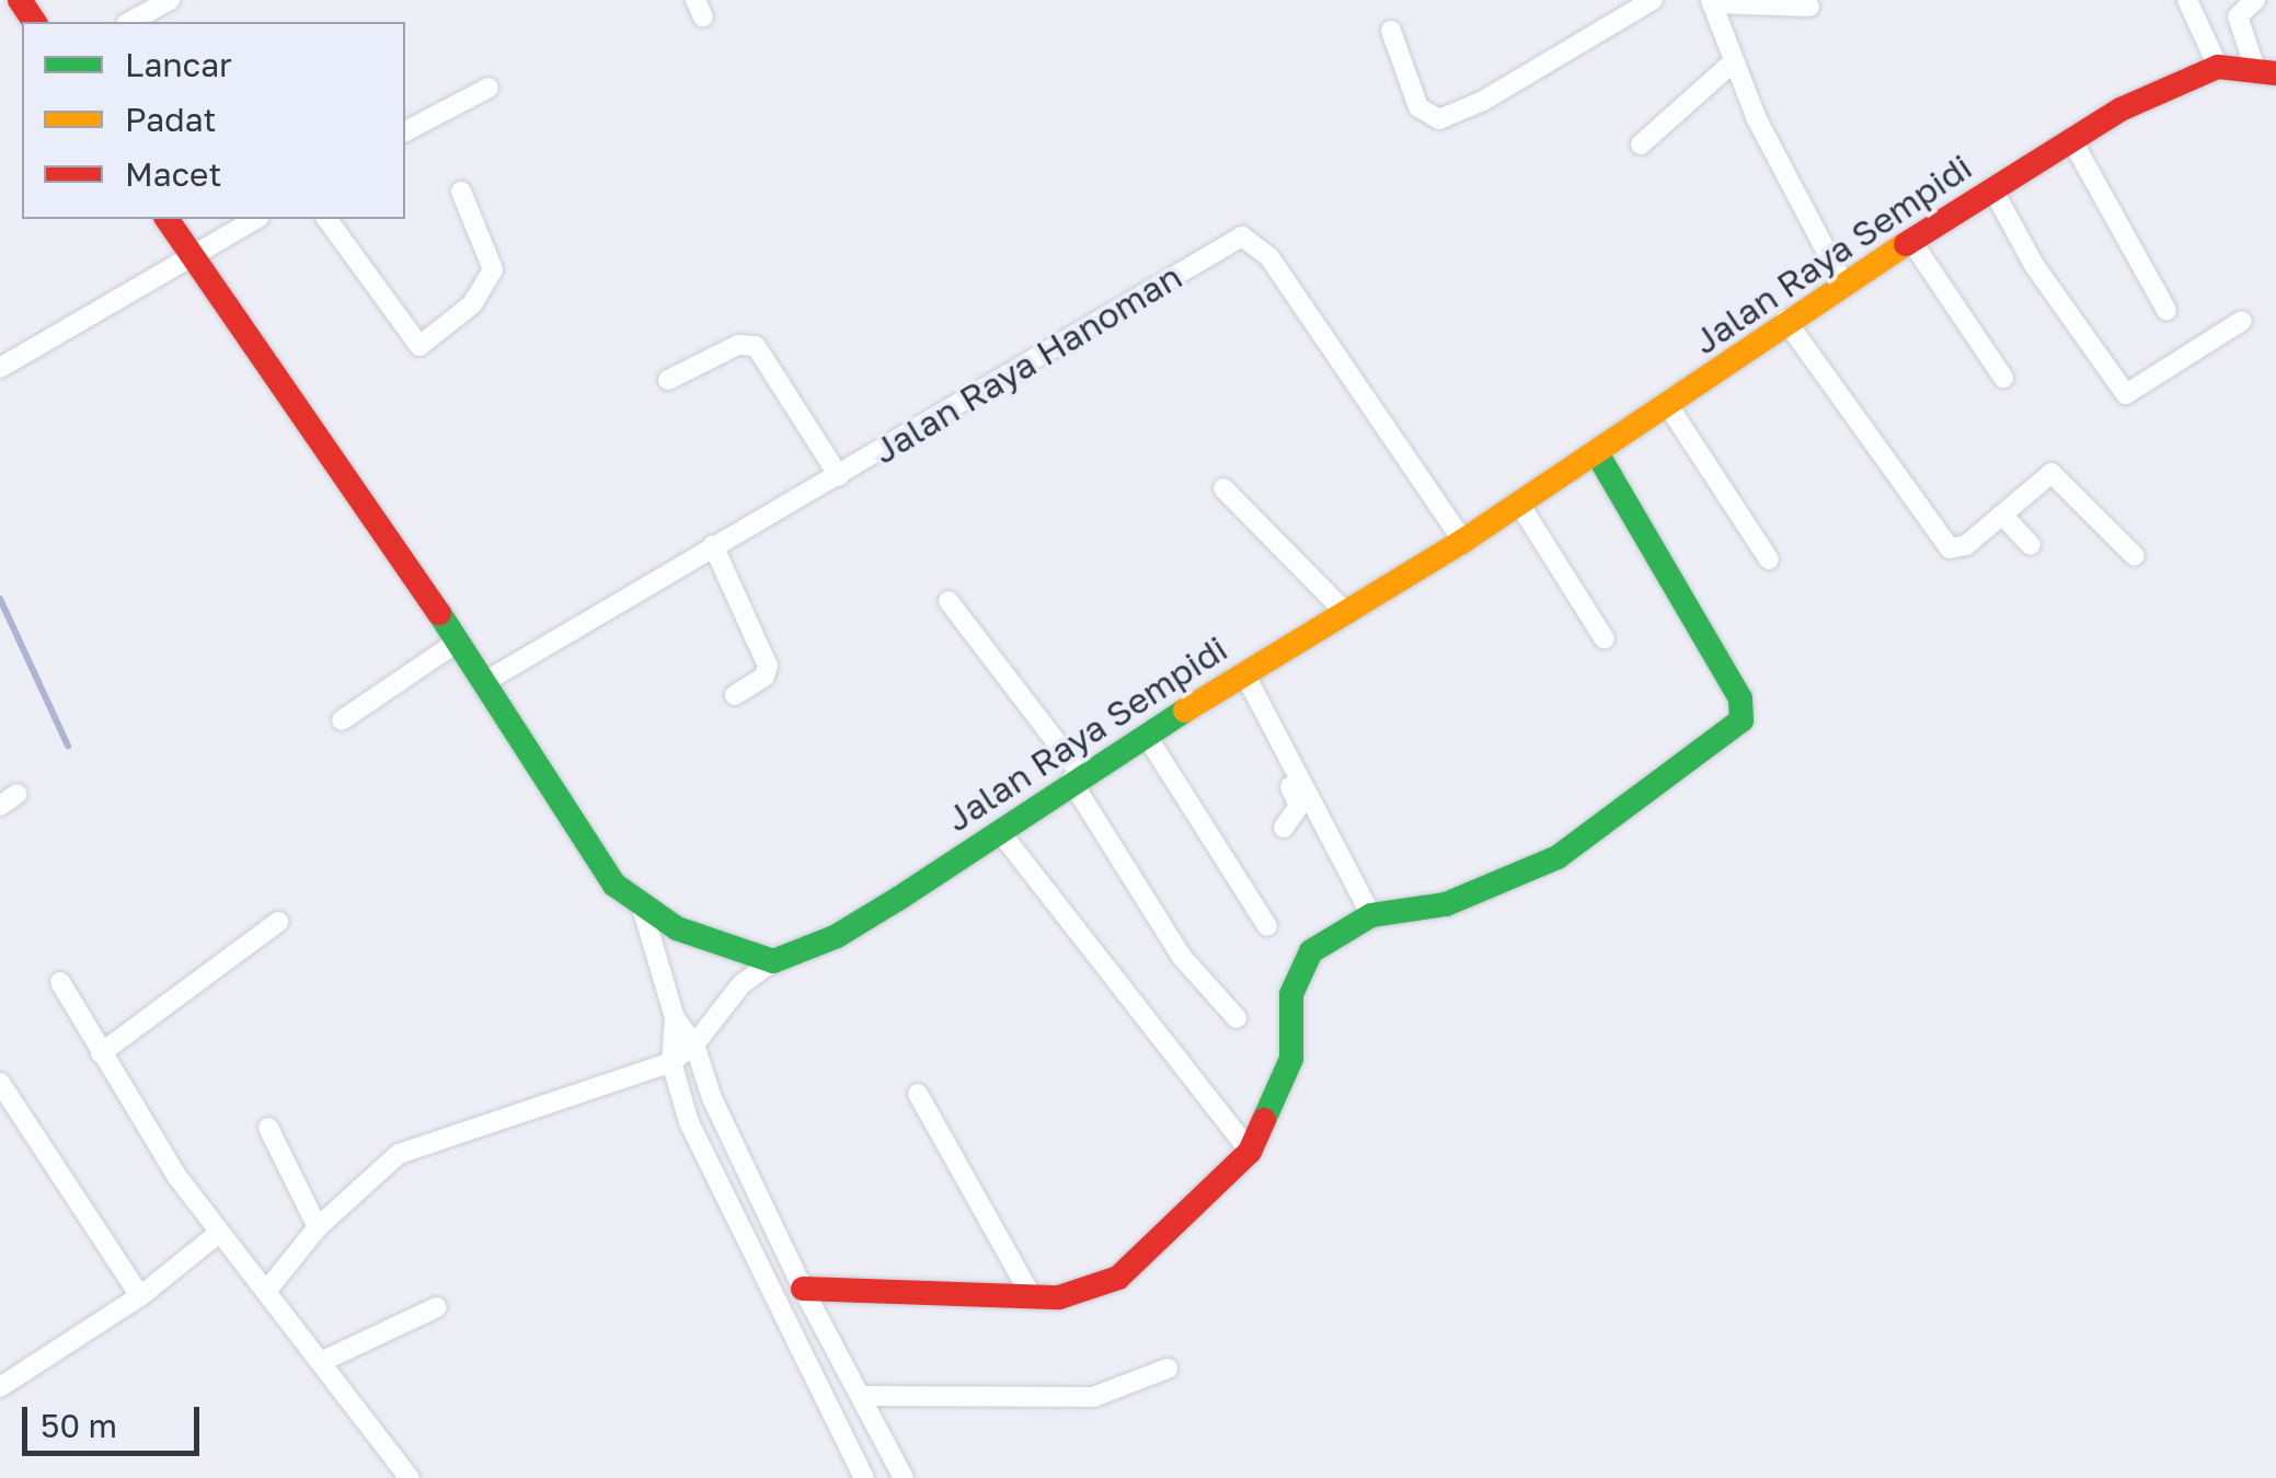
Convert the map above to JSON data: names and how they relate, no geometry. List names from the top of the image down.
{
  "streets": {
    "main road": ["Jalan Raya Sempidi"],
    "street": ["Jalan Raya Hanoman"]
  },
  "crossings": [
    ["Jalan Raya Sempidi", "Jalan Raya Hanoman"]
  ],
  "legend": ["Lancar", "Padat", "Macet"],
  "scale_bar": "50 m"
}
